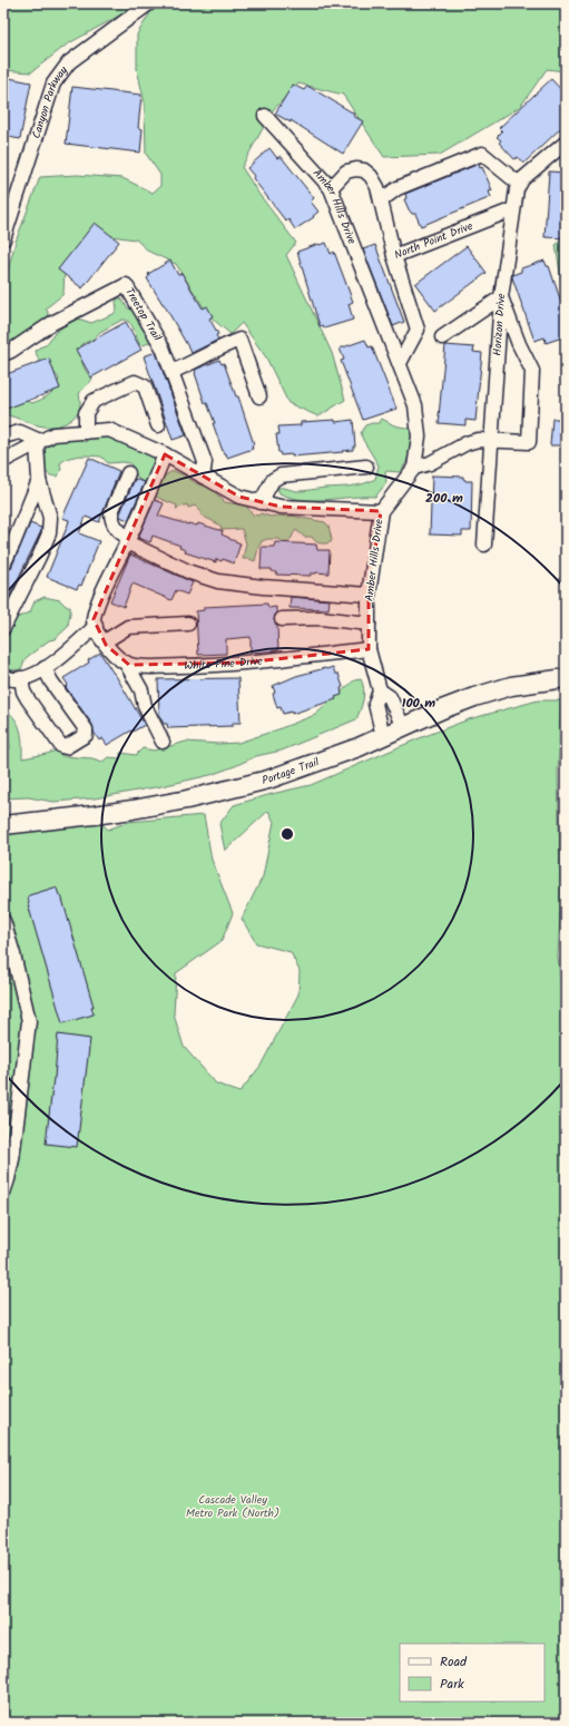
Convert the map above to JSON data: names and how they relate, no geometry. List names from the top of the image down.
{
  "streets": {
    "main road": ["Portage Trail"],
    "street": [
      "Canyon Parkway",
      "Amber Hills Drive",
      "North Point Drive",
      "Treetop Trail",
      "Horizon Drive",
      "White Pine Drive"
    ]
  },
  "crossings": [
    ["Amber Hills Drive", "North Point Drive"],
    ["Amber Hills Drive", "White Pine Drive"],
    ["Amber Hills Drive", "Portage Trail"],
    ["North Point Drive", "Horizon Drive"]
  ],
  "parks": ["Cascade Valley Metro Park (North)"],
  "legend": ["Road", "Park"],
  "rings": ["200 m", "100 m"]
}
